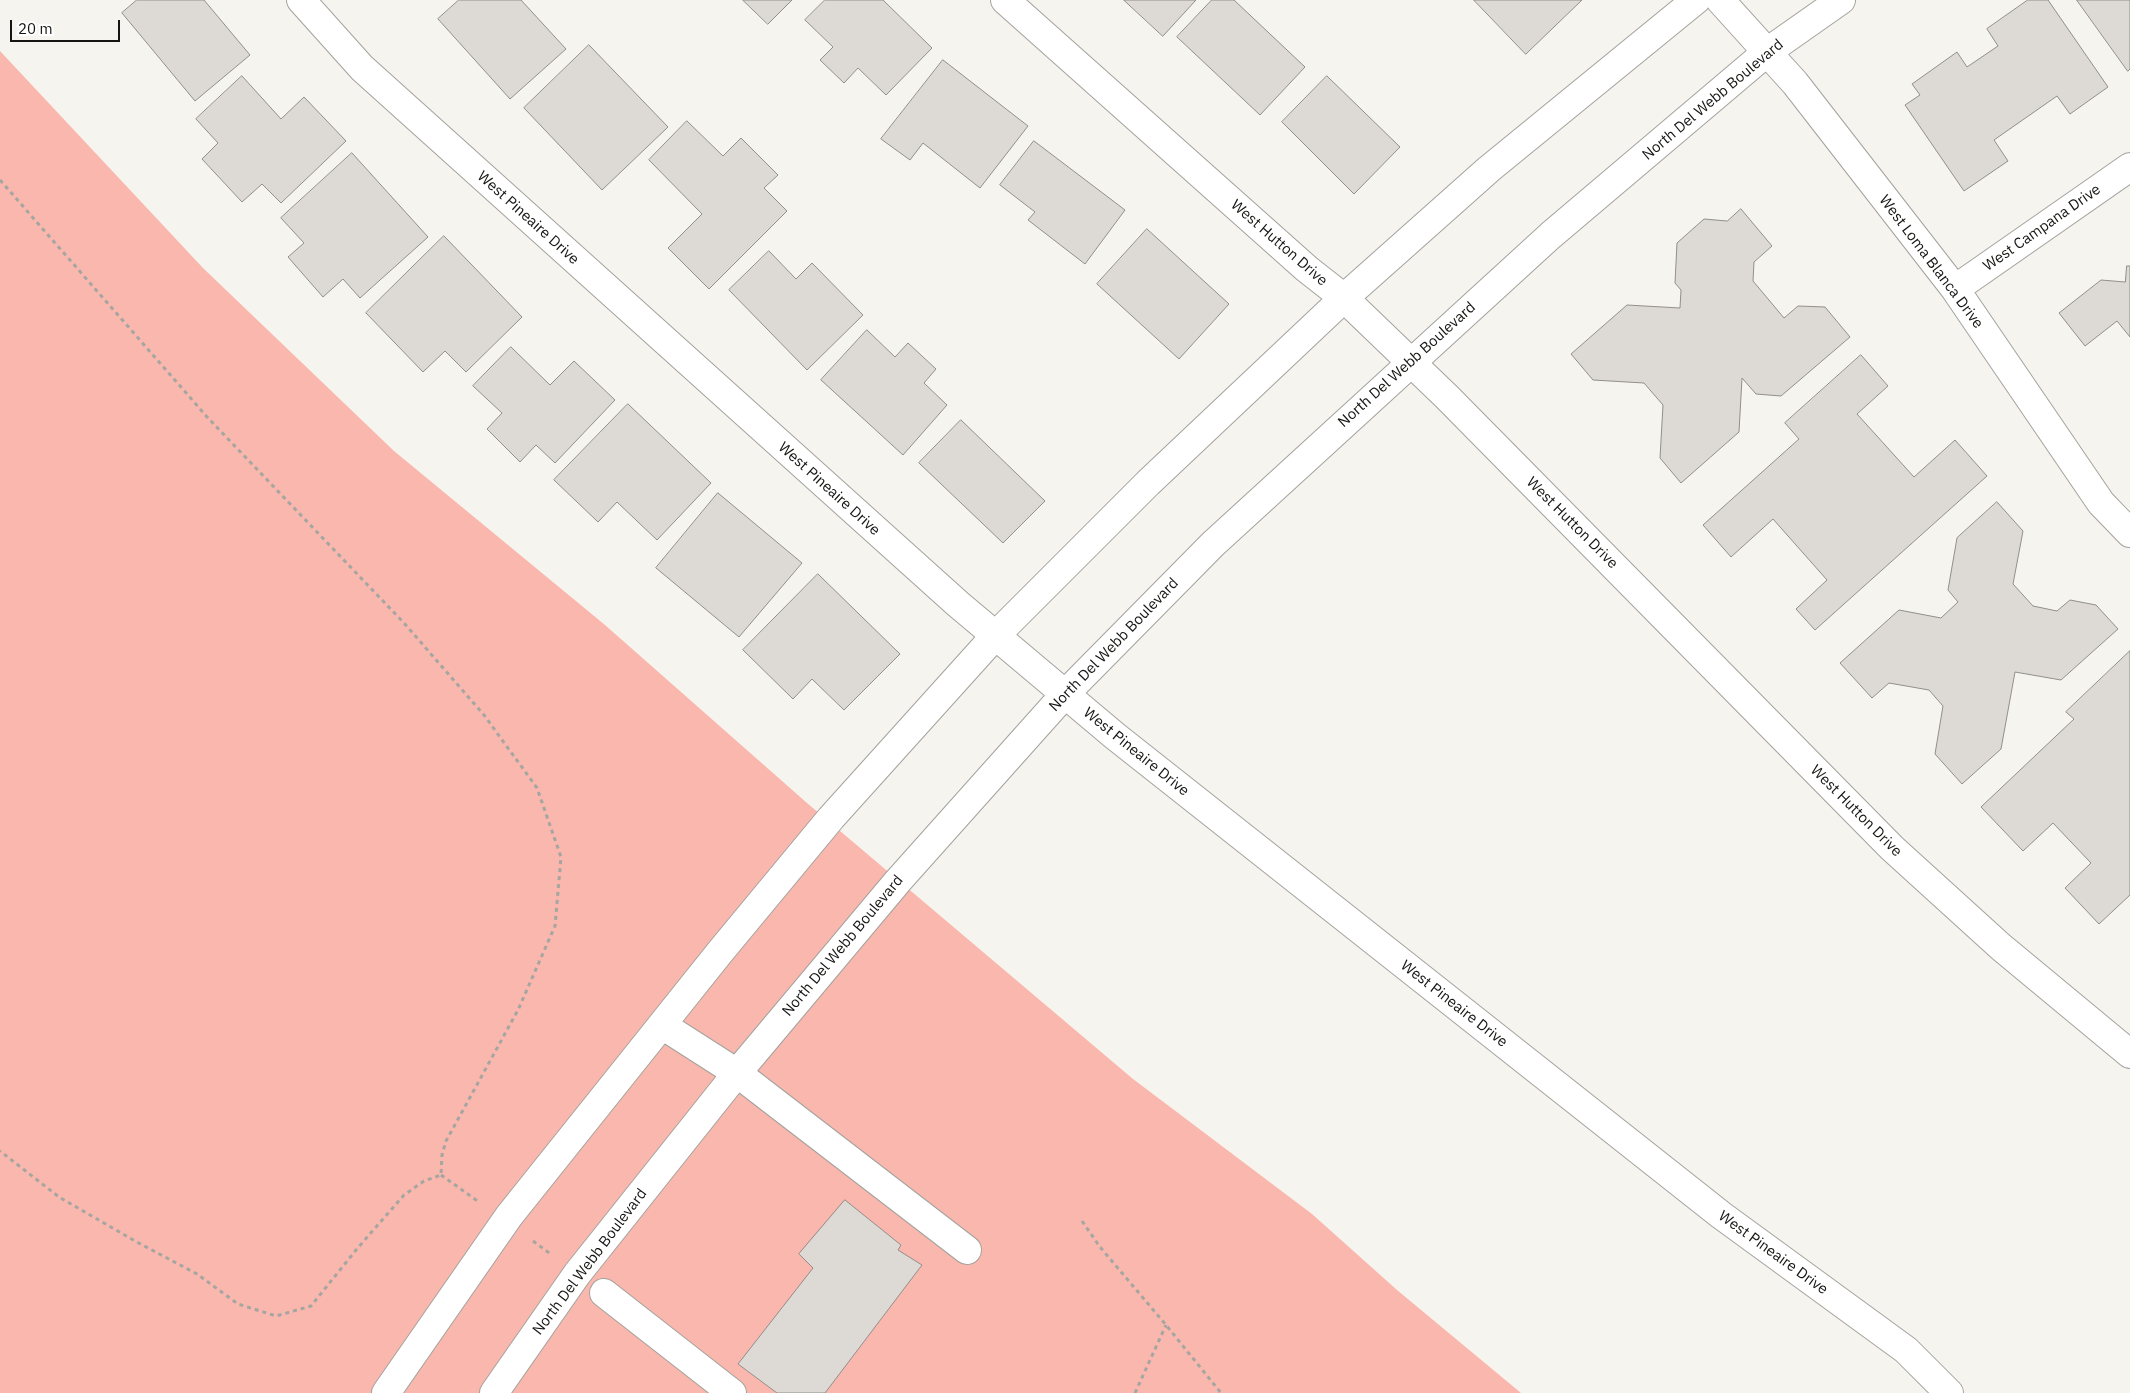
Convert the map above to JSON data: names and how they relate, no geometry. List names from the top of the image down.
{
  "streets": {
    "street": [
      "North Del Webb Boulevard",
      "West Pineaire Drive",
      "West Campana Drive",
      "West Hutton Drive",
      "West Loma Blanca Drive"
    ]
  },
  "crossings": [
    ["North Del Webb Boulevard", "West Pineaire Drive"],
    ["North Del Webb Boulevard", "West Hutton Drive"],
    ["North Del Webb Boulevard", "West Loma Blanca Drive"],
    ["West Campana Drive", "West Loma Blanca Drive"]
  ],
  "scale_bar": "20 m"
}
